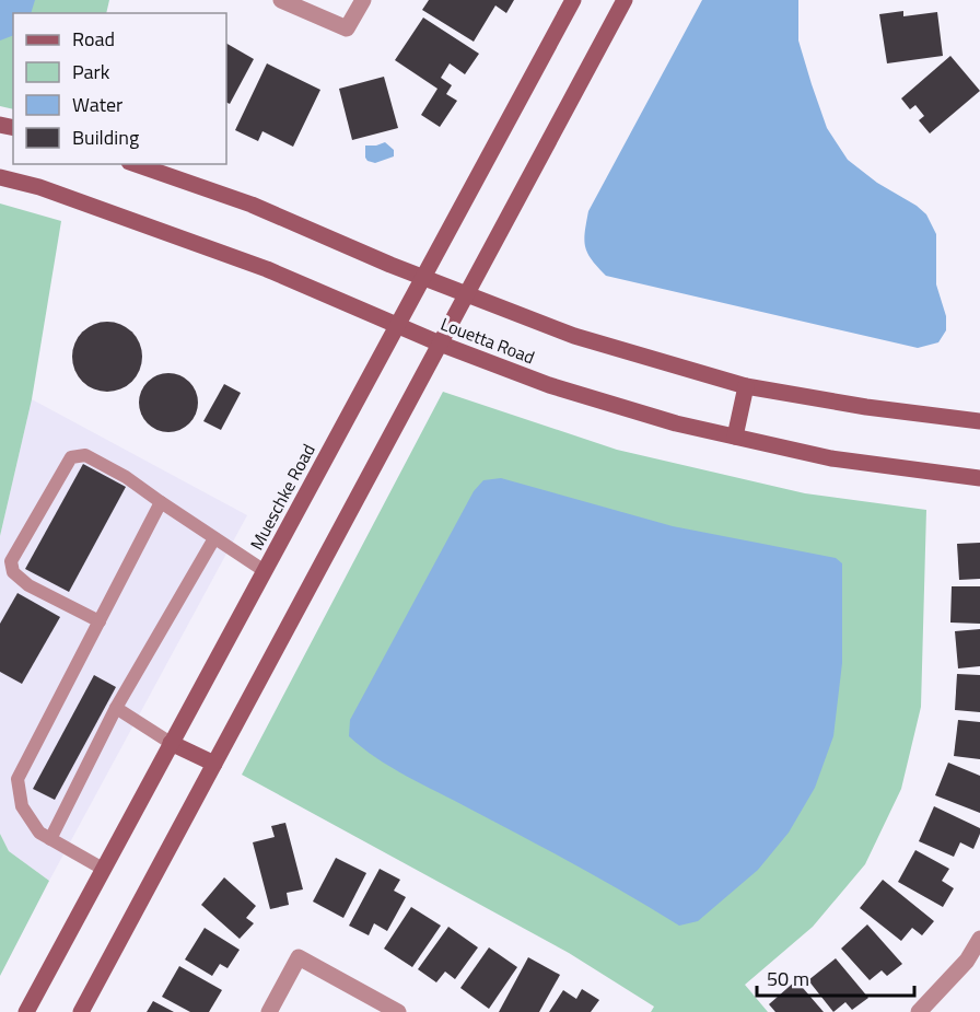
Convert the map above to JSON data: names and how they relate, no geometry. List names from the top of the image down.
{
  "streets": {
    "main road": ["Louetta Road", "Mueschke Road"]
  },
  "crossings": [
    ["Louetta Road", "Mueschke Road"]
  ],
  "legend": [
    "Road",
    "Park",
    "Water",
    "Building"
  ],
  "scale_bar": "50 m"
}
